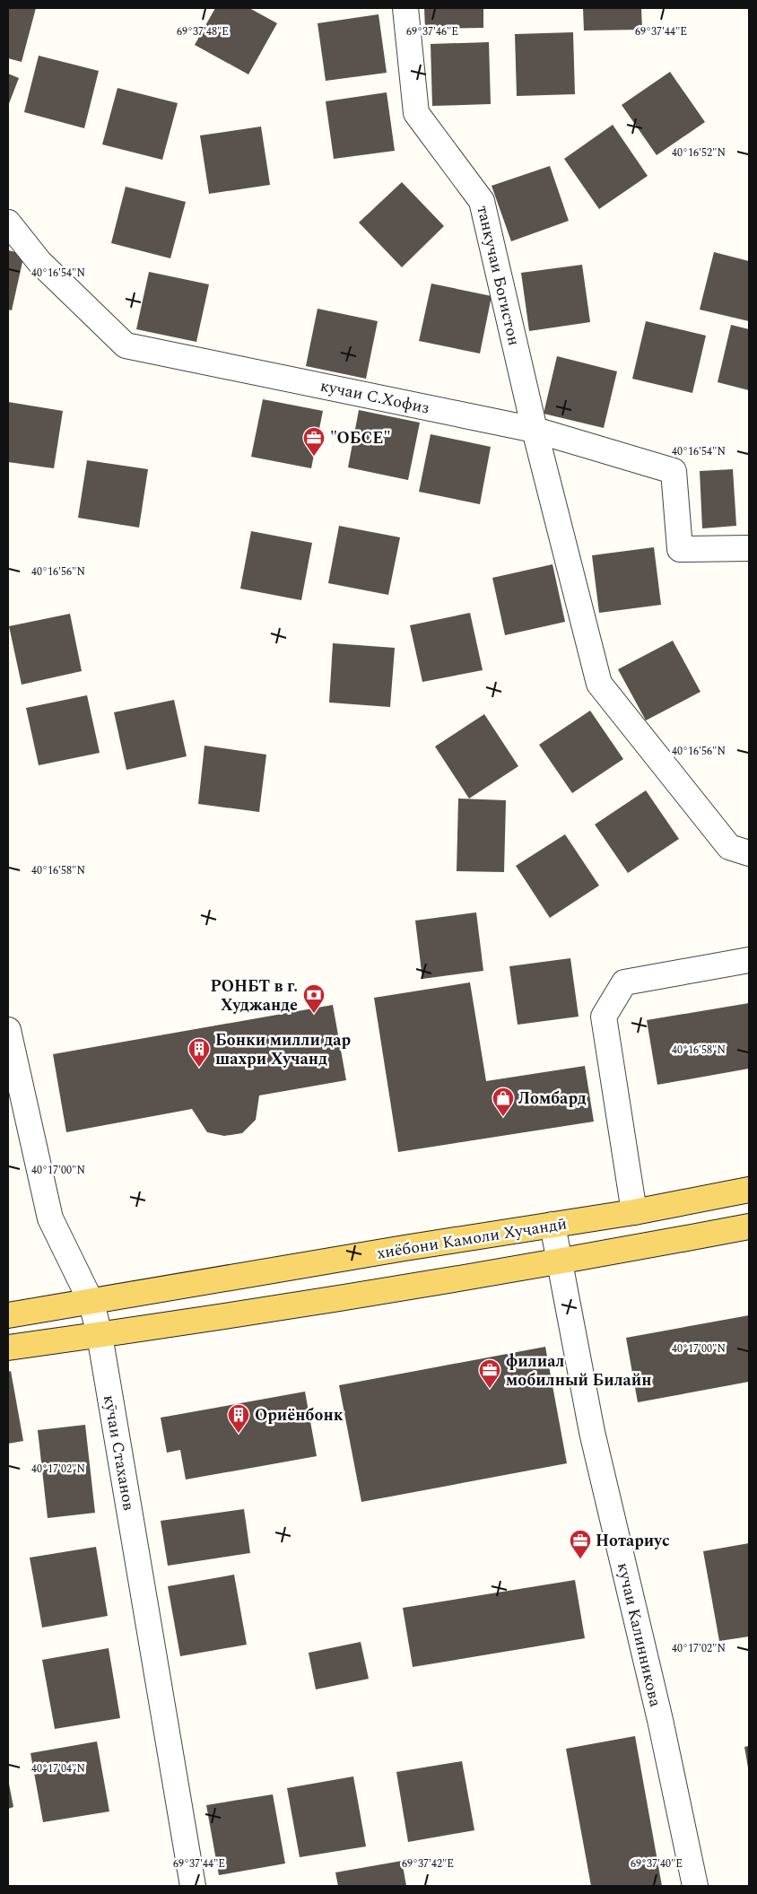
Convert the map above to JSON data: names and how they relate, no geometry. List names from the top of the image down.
{
  "streets": {
    "main road": ["хиёбони Камоли Хуҷандӣ"],
    "street": [
      "танкучаи Богистон",
      "кучаи С.Хофиз",
      "кӯчаи Стаханов",
      "кучаи Калинникова"
    ]
  },
  "crossings": [
    ["танкучаи Богистон", "кучаи С.Хофиз"],
    ["хиёбони Камоли Хуҷандӣ", "кӯчаи Стаханов"],
    ["хиёбони Камоли Хуҷандӣ", "кучаи Калинникова"]
  ],
  "places": {
    "office": ["\"ОБСЕ\"", "филиал мобилный Билайн", "Нотариус"],
    "bank": ["РОНБТ в г. Худжанде"],
    "building": ["Бонки милли дар шахри Хучанд", "Ориёнбонк"],
    "shop": ["Ломбард"]
  },
  "coordinates": [
    "69°37'48\"E",
    "69°37'46\"E",
    "69°37'44\"E",
    "40°16'52\"N",
    "40°16'54\"N",
    "40°16'56\"N",
    "40°16'58\"N",
    "40°17'00\"N",
    "40°17'02\"N",
    "40°17'04\"N",
    "69°37'42\"E",
    "69°37'40\"E"
  ]
}
